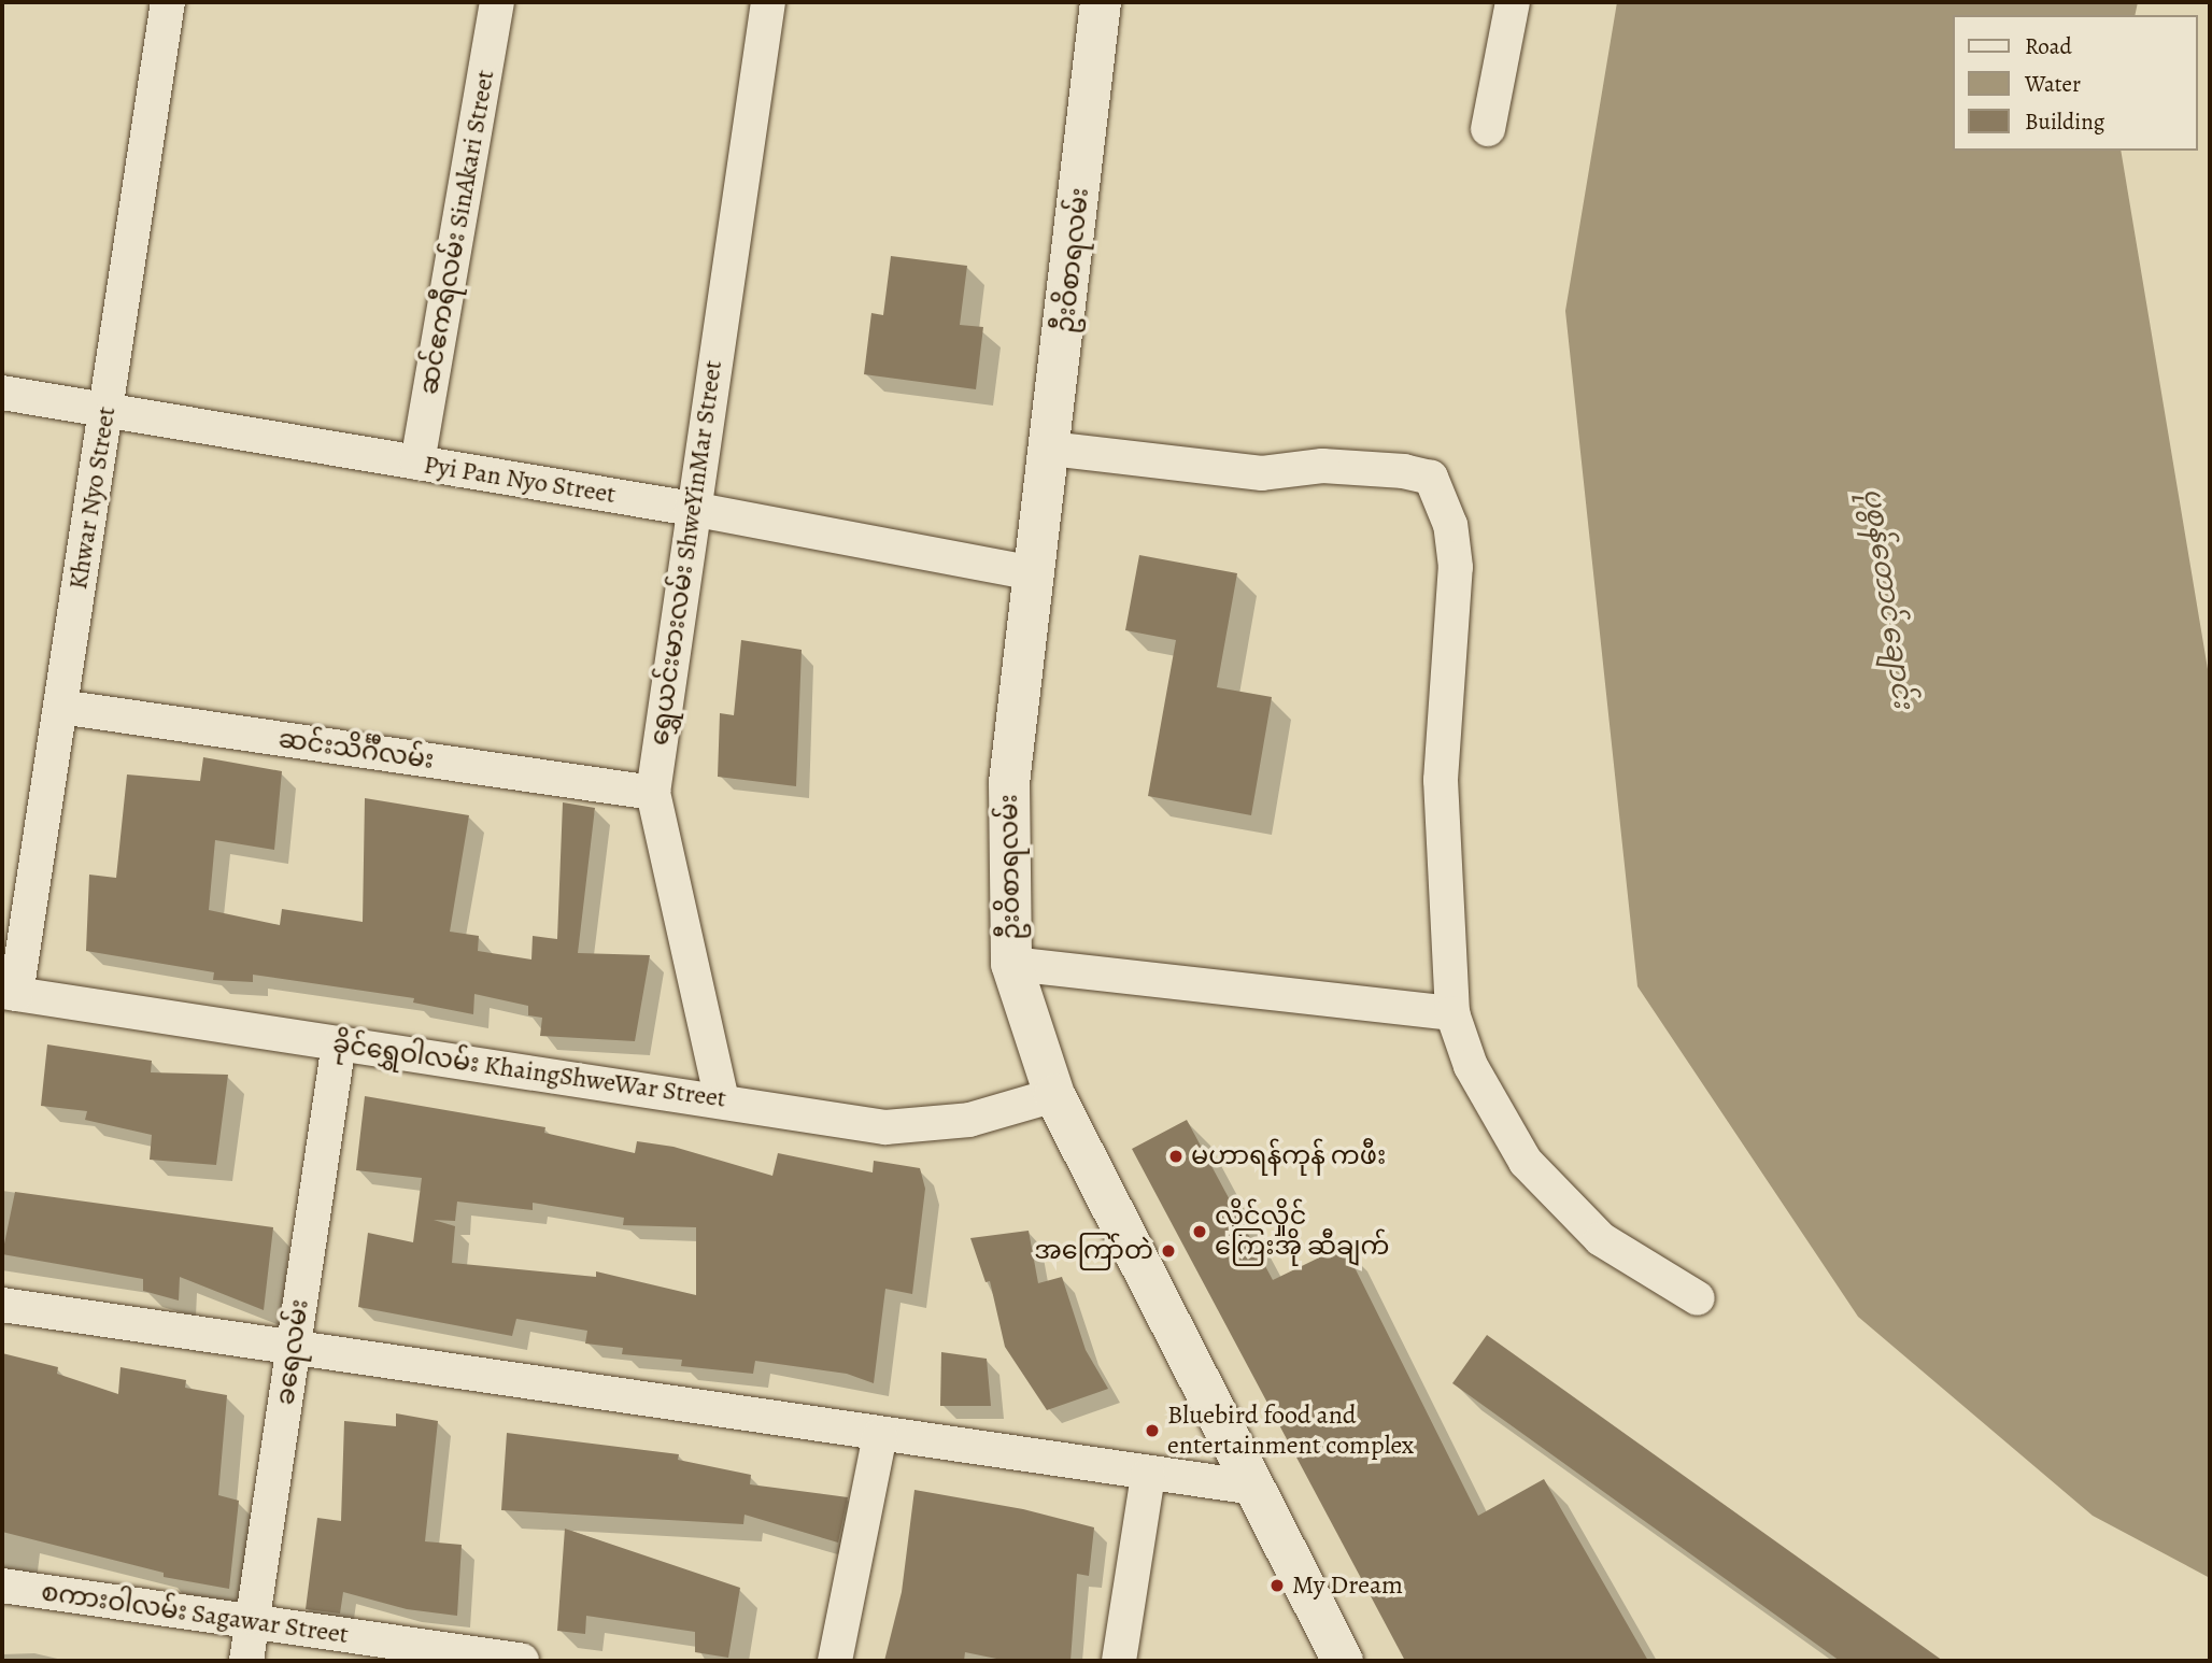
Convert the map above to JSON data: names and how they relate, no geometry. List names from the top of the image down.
{
  "streets": {
    "main road": ["ဦးဝိစာရလမ်း"],
    "street": [
      "ဆင်ဧကရီလမ်း SinAkari Street",
      "Pyi Pan Nyo Street",
      "Khwar Nyo Street",
      "ရွှေယင်းမားလမ်း ShweYinMar Street",
      "ဆင်းသိင်္ဂီလမ်း",
      "ခိုင်ရွှေဝါလမ်း KhaingShweWar Street",
      "ခရေလမ်း",
      "စကားဝါလမ်း Sagawar Street"
    ]
  },
  "crossings": [
    ["ဆင်ဧကရီလမ်း SinAkari Street", "Pyi Pan Nyo Street"],
    ["ဦးဝိစာရလမ်း", "Pyi Pan Nyo Street"],
    ["ဦးဝိစာရလမ်း", "ခိုင်ရွှေဝါလမ်း KhaingShweWar Street"],
    ["Pyi Pan Nyo Street", "Khwar Nyo Street"],
    ["Pyi Pan Nyo Street", "ရွှေယင်းမားလမ်း ShweYinMar Street"],
    ["Khwar Nyo Street", "ဆင်းသိင်္ဂီလမ်း"],
    ["Khwar Nyo Street", "ခိုင်ရွှေဝါလမ်း KhaingShweWar Street"],
    ["ရွှေယင်းမားလမ်း ShweYinMar Street", "ဆင်းသိင်္ဂီလမ်း"],
    ["ရွှေယင်းမားလမ်း ShweYinMar Street", "ခိုင်ရွှေဝါလမ်း KhaingShweWar Street"],
    ["ခိုင်ရွှေဝါလမ်း KhaingShweWar Street", "ခရေလမ်း"],
    ["ခရေလမ်း", "စကားဝါလမ်း Sagawar Street"]
  ],
  "water": ["ပုစွန်တောင် ချောင်း"],
  "places": [
    "မဟာရန်ကုန် ကဖီး",
    "လှိုင်လှိုင် ကြေးအို ဆီချက်",
    "အကြော်တဲ",
    "Bluebird food and entertainment complex",
    "My Dream"
  ],
  "legend": ["Road", "Water", "Building"]
}
